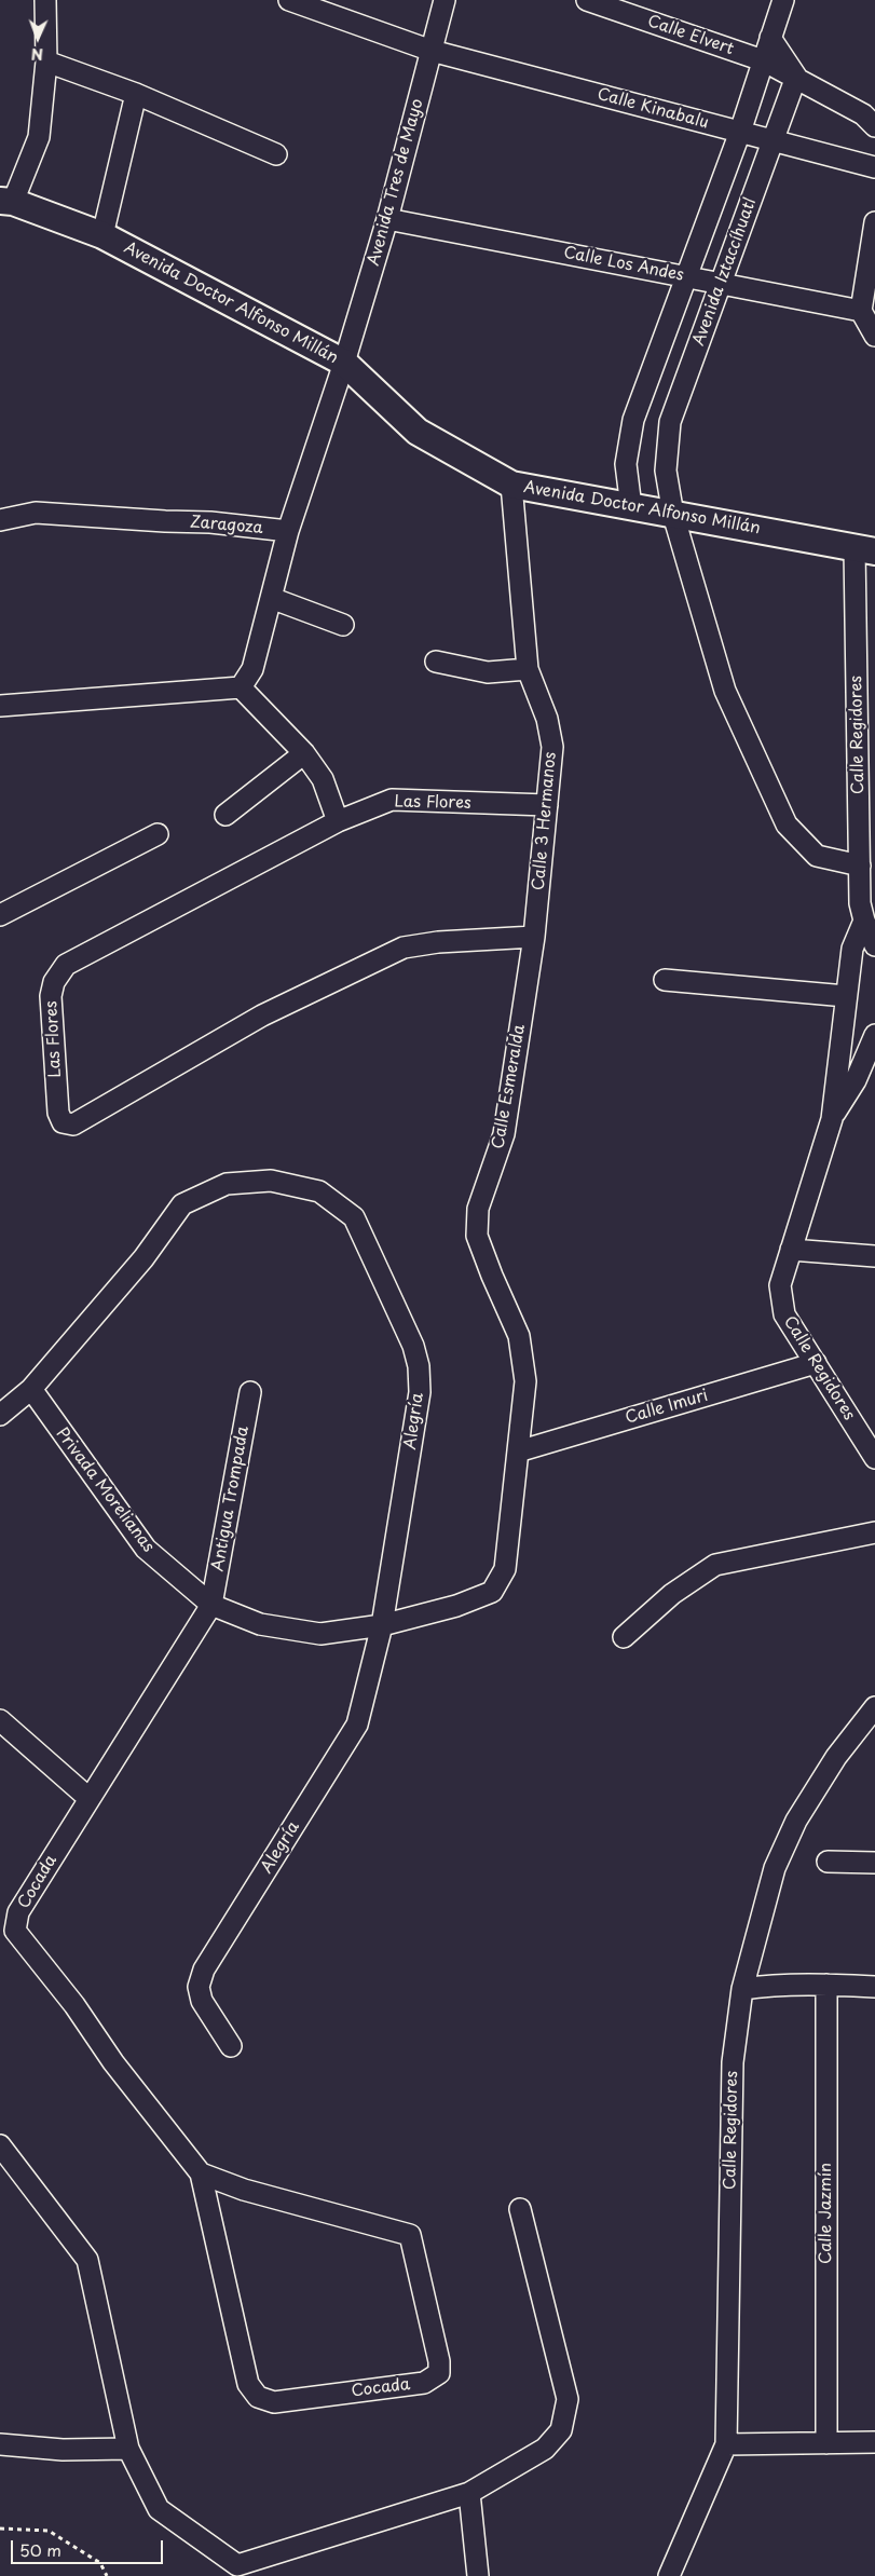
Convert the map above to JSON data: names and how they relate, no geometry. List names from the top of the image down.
{
  "streets": {
    "main road": ["Avenida Doctor Alfonso Millán"],
    "street": [
      "Calle Elvert",
      "Calle Kinabalu",
      "Avenida Tres de Mayo",
      "Calle Los Andes",
      "Avenida Iztaccíhuatl",
      "Zaragoza",
      "Calle Regidores",
      "Las Flores",
      "Calle 3 Hermanos",
      "Calle Esmeralda",
      "Calle Imuri",
      "Alegría",
      "Privada Morelianas",
      "Antigua Trompada",
      "Cocada",
      "Calle Jazmín"
    ]
  },
  "crossings": [
    ["Calle Elvert", "Avenida Iztaccíhuatl"],
    ["Calle Kinabalu", "Avenida Tres de Mayo"],
    ["Calle Kinabalu", "Avenida Iztaccíhuatl"],
    ["Avenida Tres de Mayo", "Calle Los Andes"],
    ["Avenida Tres de Mayo", "Avenida Doctor Alfonso Millán"],
    ["Avenida Tres de Mayo", "Zaragoza"],
    ["Calle Los Andes", "Avenida Iztaccíhuatl"],
    ["Avenida Iztaccíhuatl", "Avenida Doctor Alfonso Millán"],
    ["Avenida Iztaccíhuatl", "Calle Regidores"],
    ["Avenida Doctor Alfonso Millán", "Calle Regidores"],
    ["Avenida Doctor Alfonso Millán", "Calle 3 Hermanos"],
    ["Calle Regidores", "Calle Imuri"],
    ["Las Flores", "Calle 3 Hermanos"],
    ["Las Flores", "Calle Esmeralda"],
    ["Calle 3 Hermanos", "Calle Esmeralda"],
    ["Calle Esmeralda", "Calle Imuri"],
    ["Calle Esmeralda", "Alegría"],
    ["Calle Esmeralda", "Privada Morelianas"],
    ["Calle Esmeralda", "Antigua Trompada"],
    ["Calle Esmeralda", "Cocada"],
    ["Alegría", "Privada Morelianas"],
    ["Privada Morelianas", "Antigua Trompada"],
    ["Privada Morelianas", "Cocada"],
    ["Antigua Trompada", "Cocada"]
  ],
  "scale_bar": "50 m",
  "north": "bottom"
}
